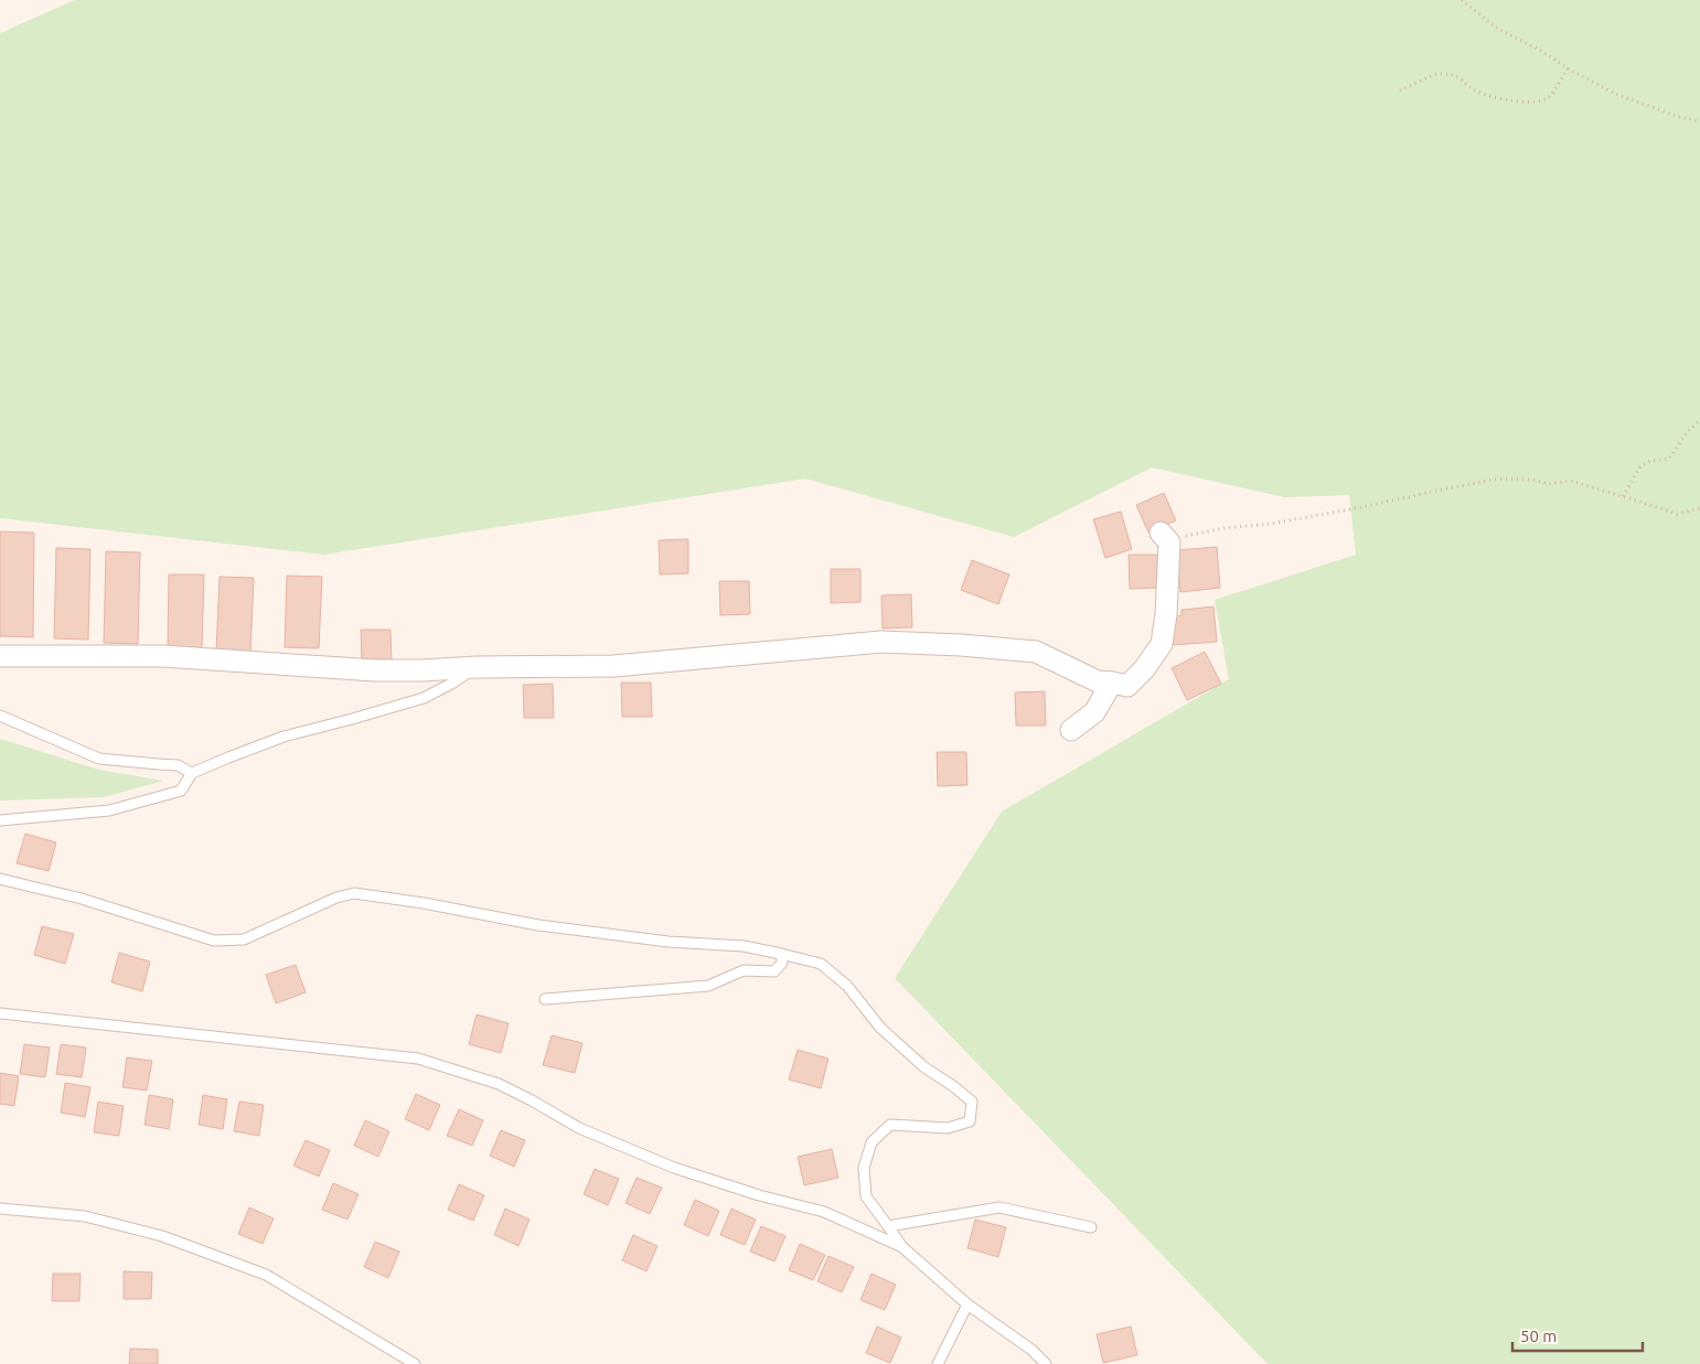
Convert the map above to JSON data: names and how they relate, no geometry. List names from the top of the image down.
{
  "scale_bar": "50 m"
}
